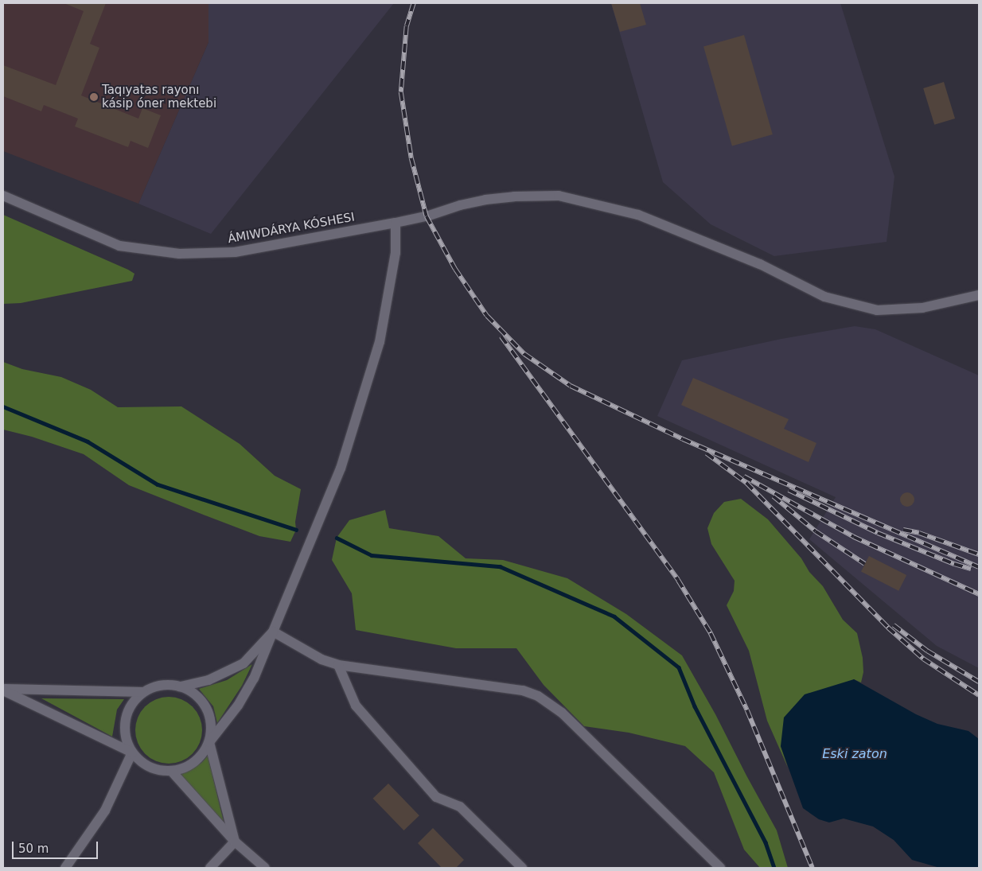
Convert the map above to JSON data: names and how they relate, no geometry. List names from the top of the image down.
{
  "streets": {
    "street": ["ÁMIWDÁRYA KÓSHESI"]
  },
  "water": ["Eski zaton"],
  "places": ["Taqıyatas rayonı kásip óner mektebi"],
  "scale_bar": "50 m"
}
